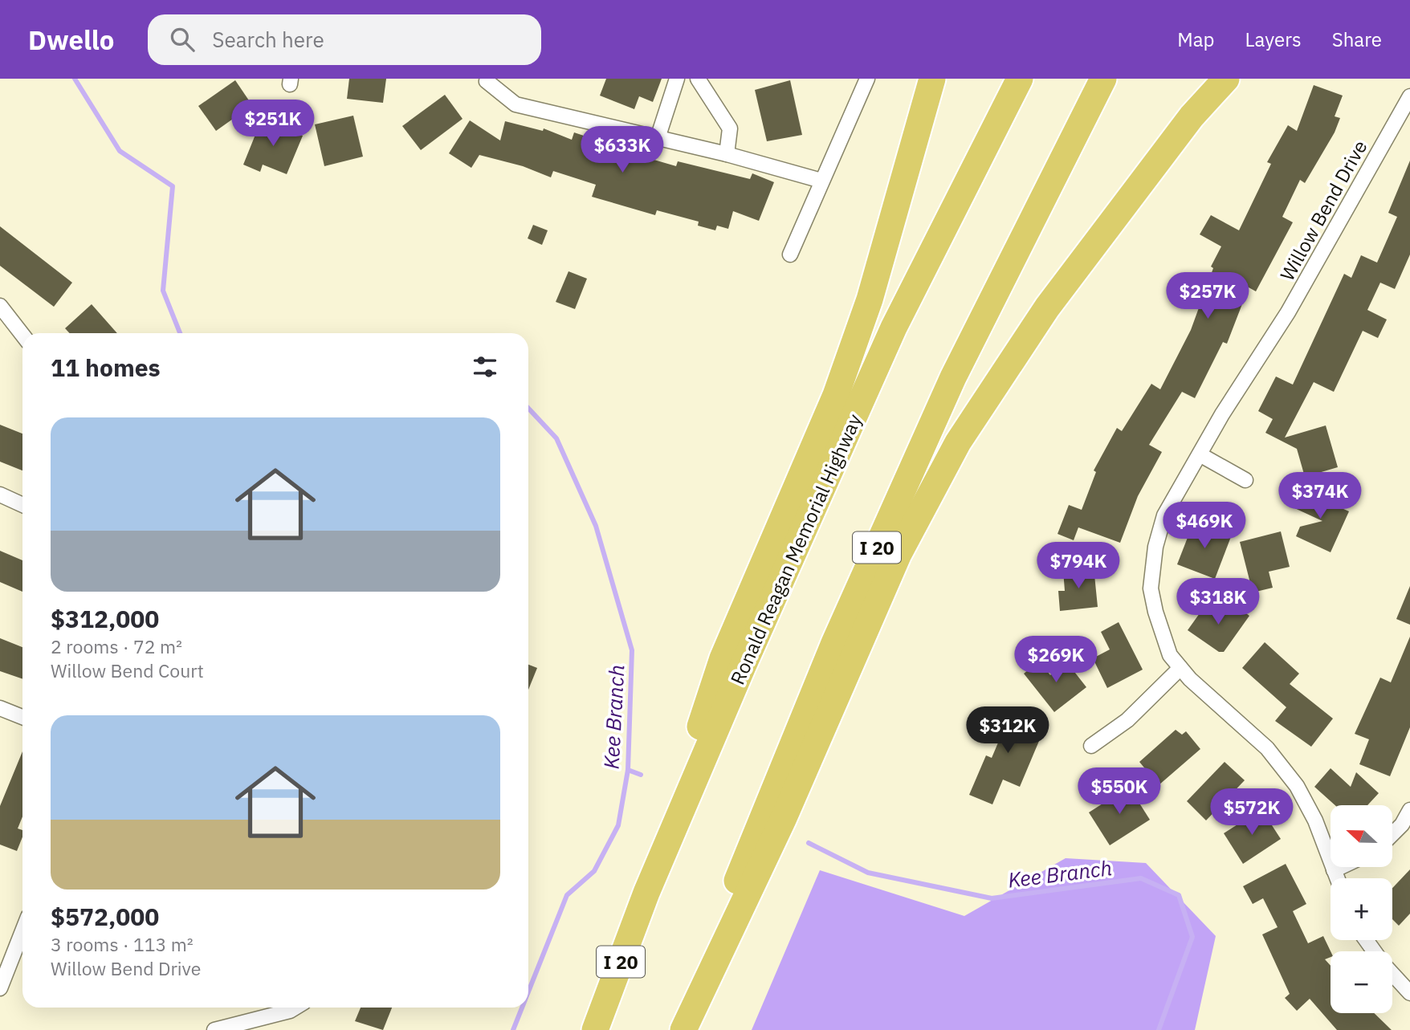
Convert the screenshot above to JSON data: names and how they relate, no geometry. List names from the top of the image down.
{
  "streets": {
    "highway": ["I 20", "Ronald Reagan Memorial Highway"],
    "street": ["Willow Bend Drive"]
  },
  "water": ["Kee Branch"],
  "north": "left",
  "page": {
    "header": "Dwello",
    "search": "Search here",
    "nav": ["Map", "Layers", "Share"],
    "price": [
      "$251K",
      "$633K",
      "$257K",
      "$374K",
      "$469K",
      "$794K",
      "$318K",
      "$269K",
      "$312K",
      "$550K",
      "$572K"
    ],
    "heading": "11 homes",
    "list": [
      {
        "name": "$312,000",
        "note": "2 rooms · 72 m² · Willow Bend Court"
      },
      {
        "name": "$572,000",
        "note": "3 rooms · 113 m² · Willow Bend Drive"
      }
    ],
    "map_buttons": ["+", "−"]
  }
}
